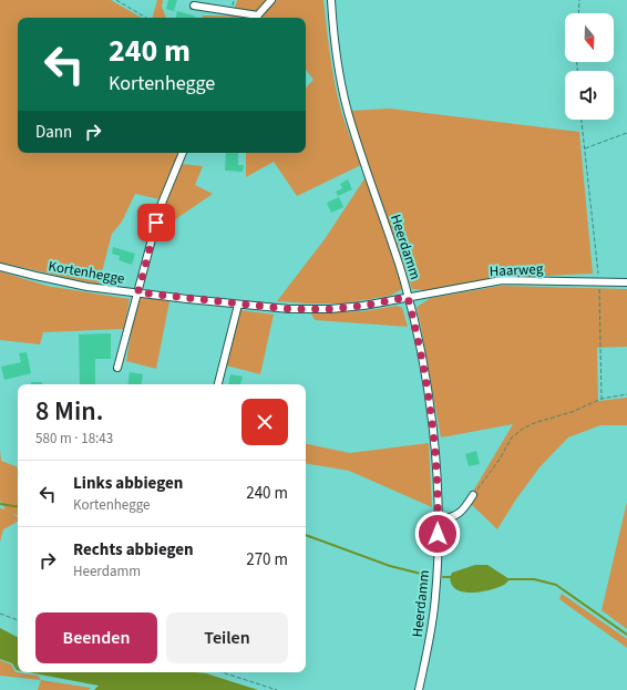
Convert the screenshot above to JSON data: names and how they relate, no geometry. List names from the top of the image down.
{
  "streets": {
    "street": ["Heerdamm", "Haarweg", "Kortenhegge"]
  },
  "crossings": [
    ["Heerdamm", "Haarweg"],
    ["Heerdamm", "Kortenhegge"],
    ["Haarweg", "Kortenhegge"]
  ],
  "north": "bottom",
  "page": {
    "turn": ["240 m", "Kortenhegge"],
    "then": "Dann",
    "heading": ["8 Min.", "580 m · 18:43"],
    "list": [
      {
        "name": "Links abbiegen",
        "note": "Kortenhegge",
        "value": "240 m"
      },
      {
        "name": "Rechts abbiegen",
        "note": "Heerdamm",
        "value": "270 m"
      }
    ],
    "buttons": ["Beenden", "Teilen"]
  }
}
